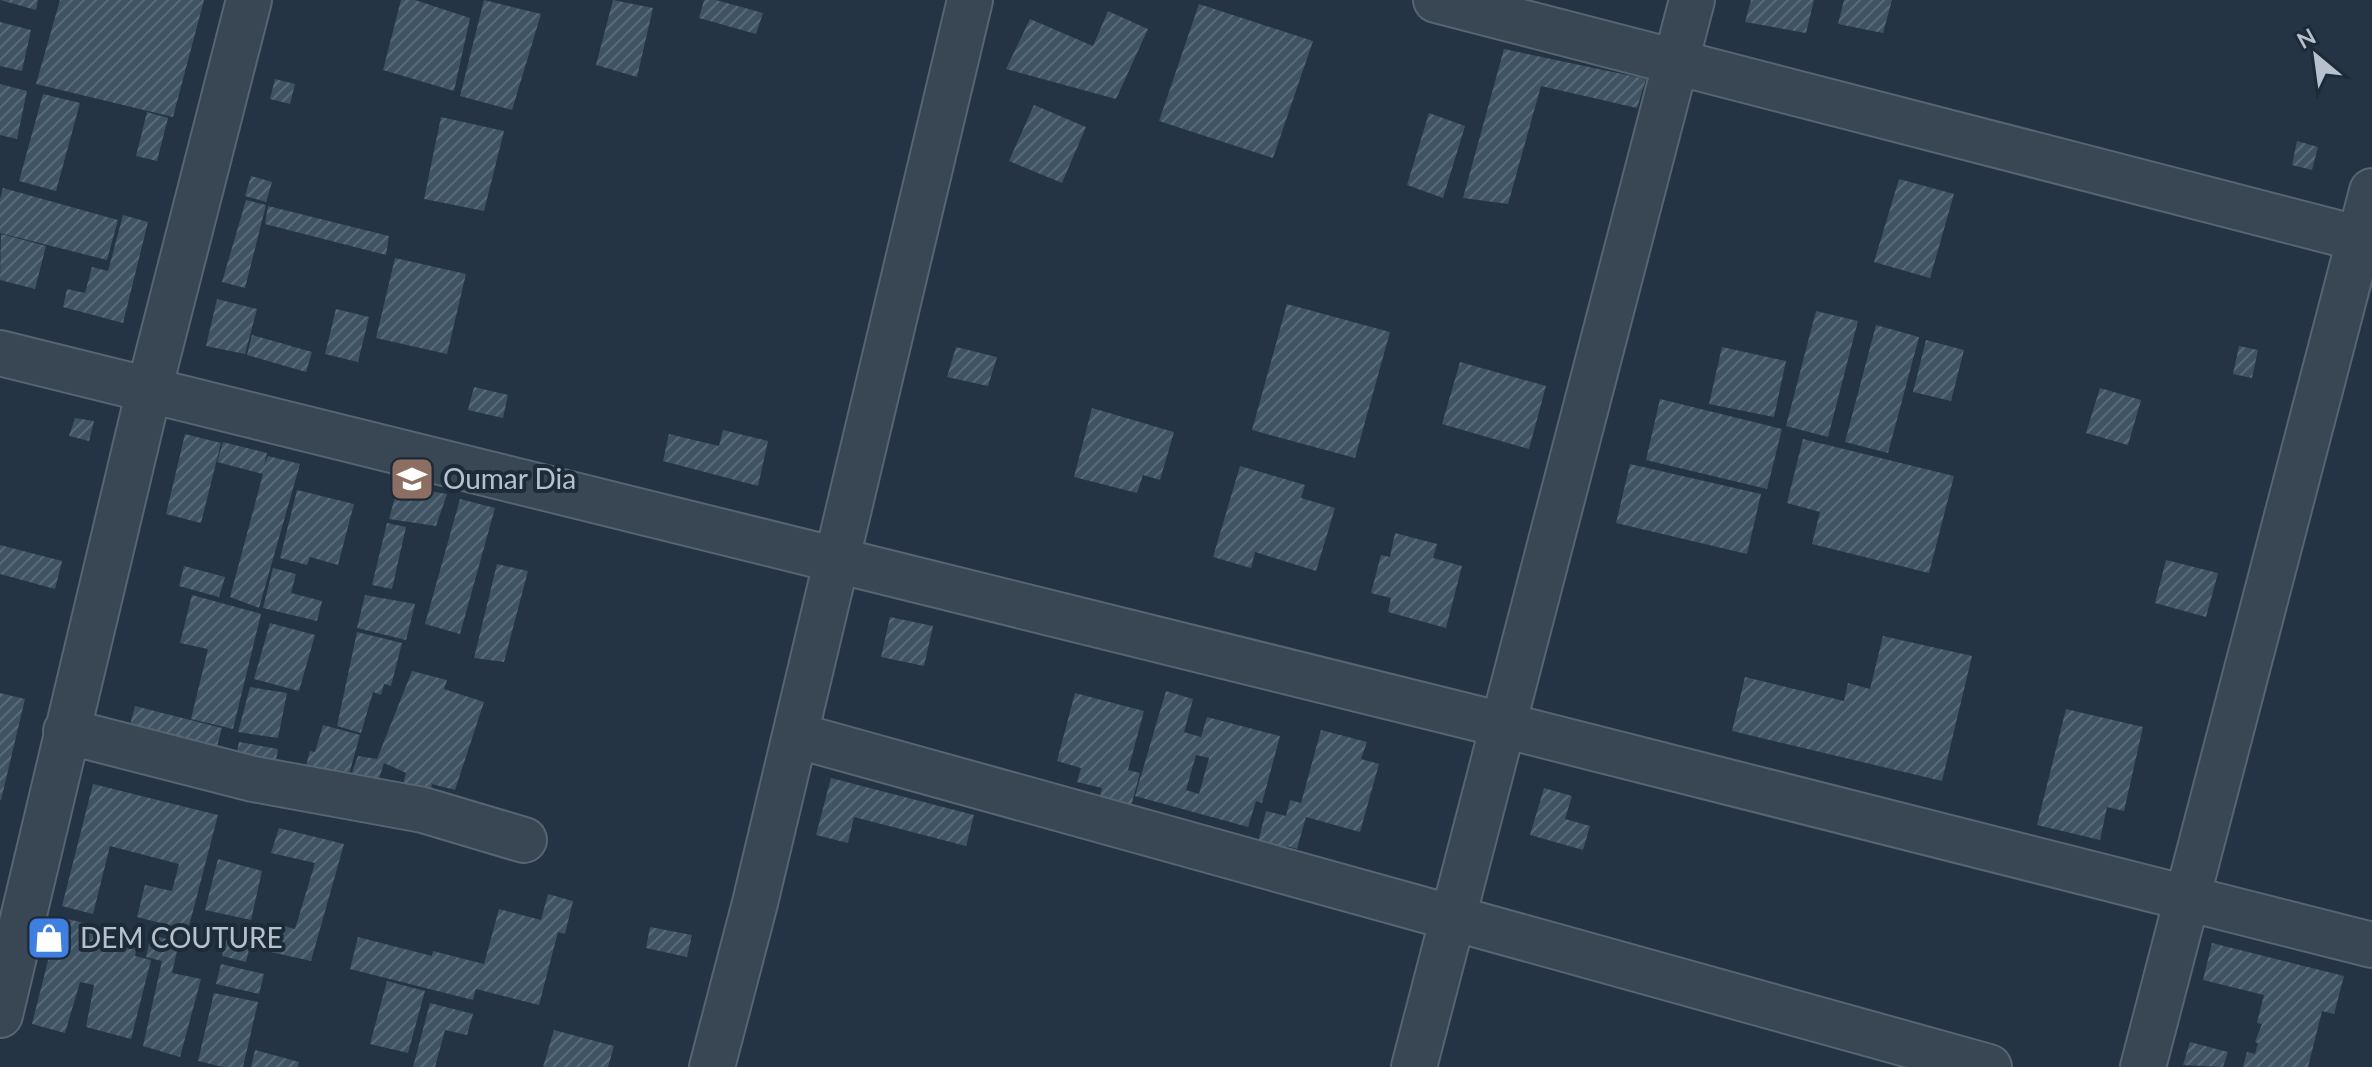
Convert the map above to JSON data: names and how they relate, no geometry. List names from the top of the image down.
{
  "places": {
    "school or university": ["Oumar Dia"],
    "shop": ["DEM COUTURE"]
  },
  "north": "top left"
}
